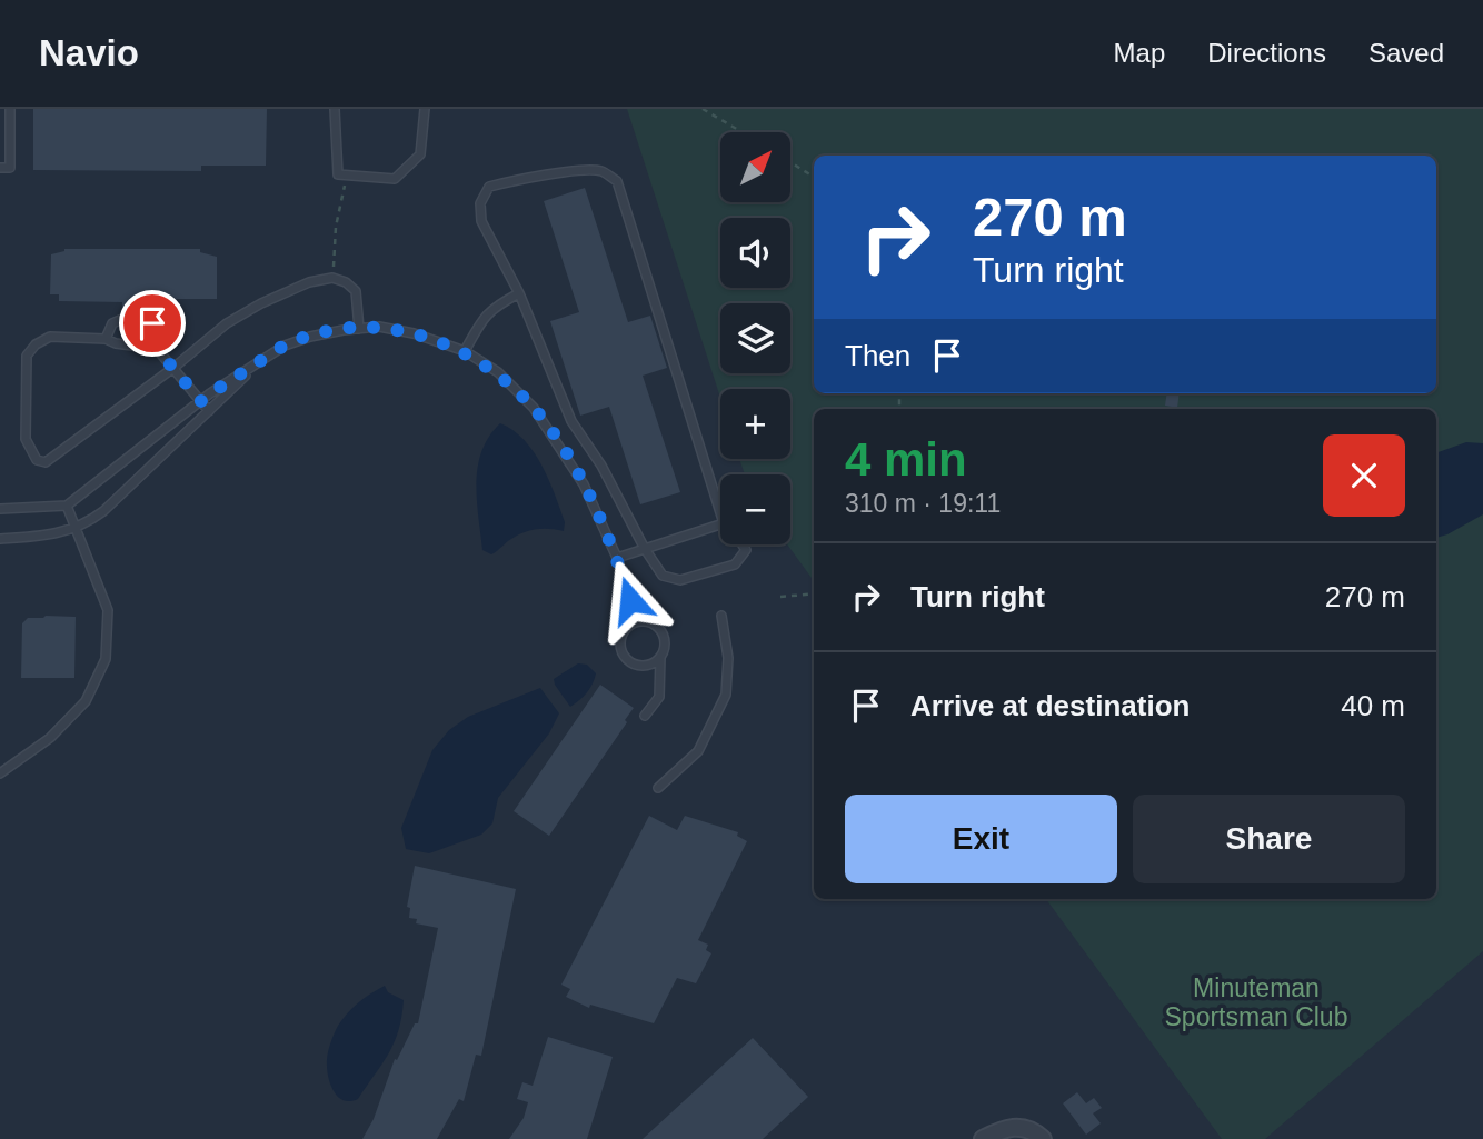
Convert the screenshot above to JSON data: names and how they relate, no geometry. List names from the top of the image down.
{
  "parks": ["Minuteman Sportsman Club"],
  "north": "top right",
  "page": {
    "header": "Navio",
    "nav": ["Map", "Directions", "Saved"],
    "map_buttons": ["+", "−"],
    "turn": ["270 m", "Turn right"],
    "then": "Then",
    "heading": ["4 min", "310 m · 19:11"],
    "list": [
      {
        "name": "Turn right",
        "value": "270 m"
      },
      {
        "name": "Arrive at destination",
        "value": "40 m"
      }
    ],
    "buttons": ["Exit", "Share"]
  }
}
